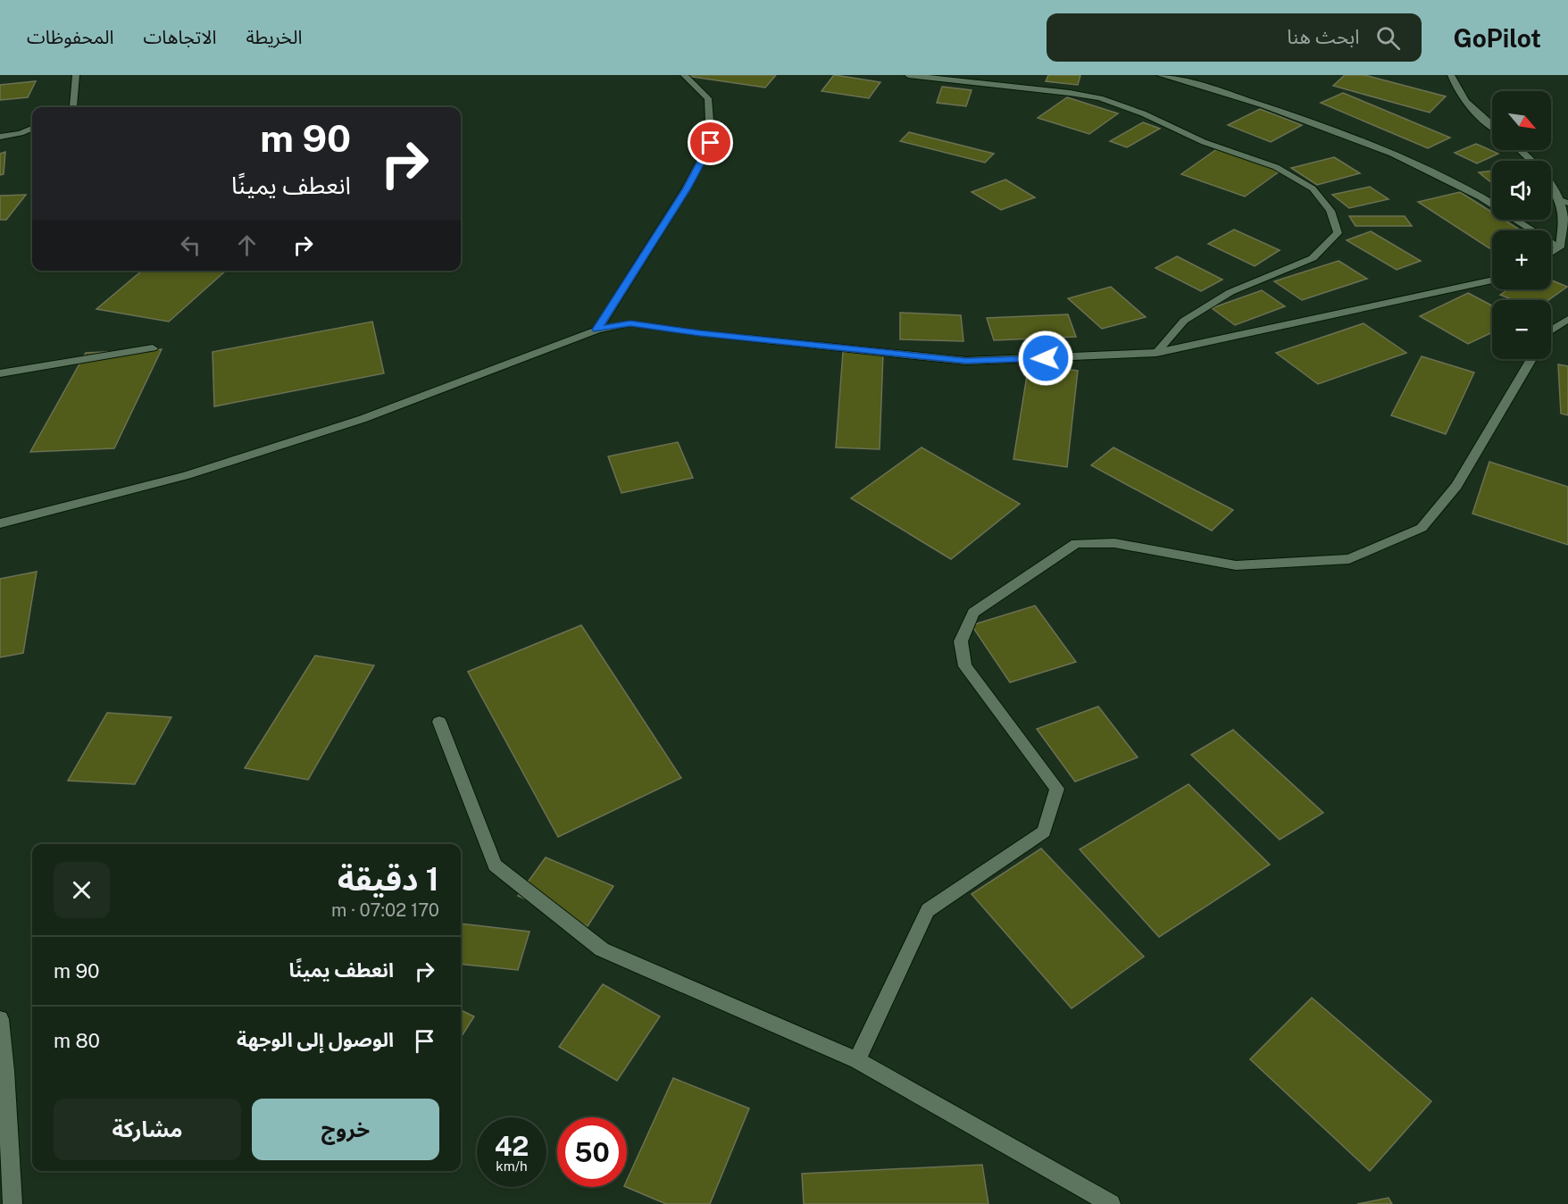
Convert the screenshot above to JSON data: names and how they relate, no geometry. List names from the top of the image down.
{
  "north": "bottom right",
  "page": {
    "header": "GoPilot",
    "search": "ابحث هنا",
    "nav": ["الخريطة", "الاتجاهات", "المحفوظات"],
    "map_buttons": ["+", "−"],
    "turn": ["90 m", "انعطف يمينًا"],
    "heading": ["1 دقيقة", "170 m · 07:02"],
    "list": [
      {
        "name": "انعطف يمينًا",
        "value": "90 m"
      },
      {
        "name": "الوصول إلى الوجهة",
        "value": "80 m"
      }
    ],
    "buttons": ["خروج", "مشاركة"],
    "speed": "42 km/h",
    "limit": "50"
  }
}
